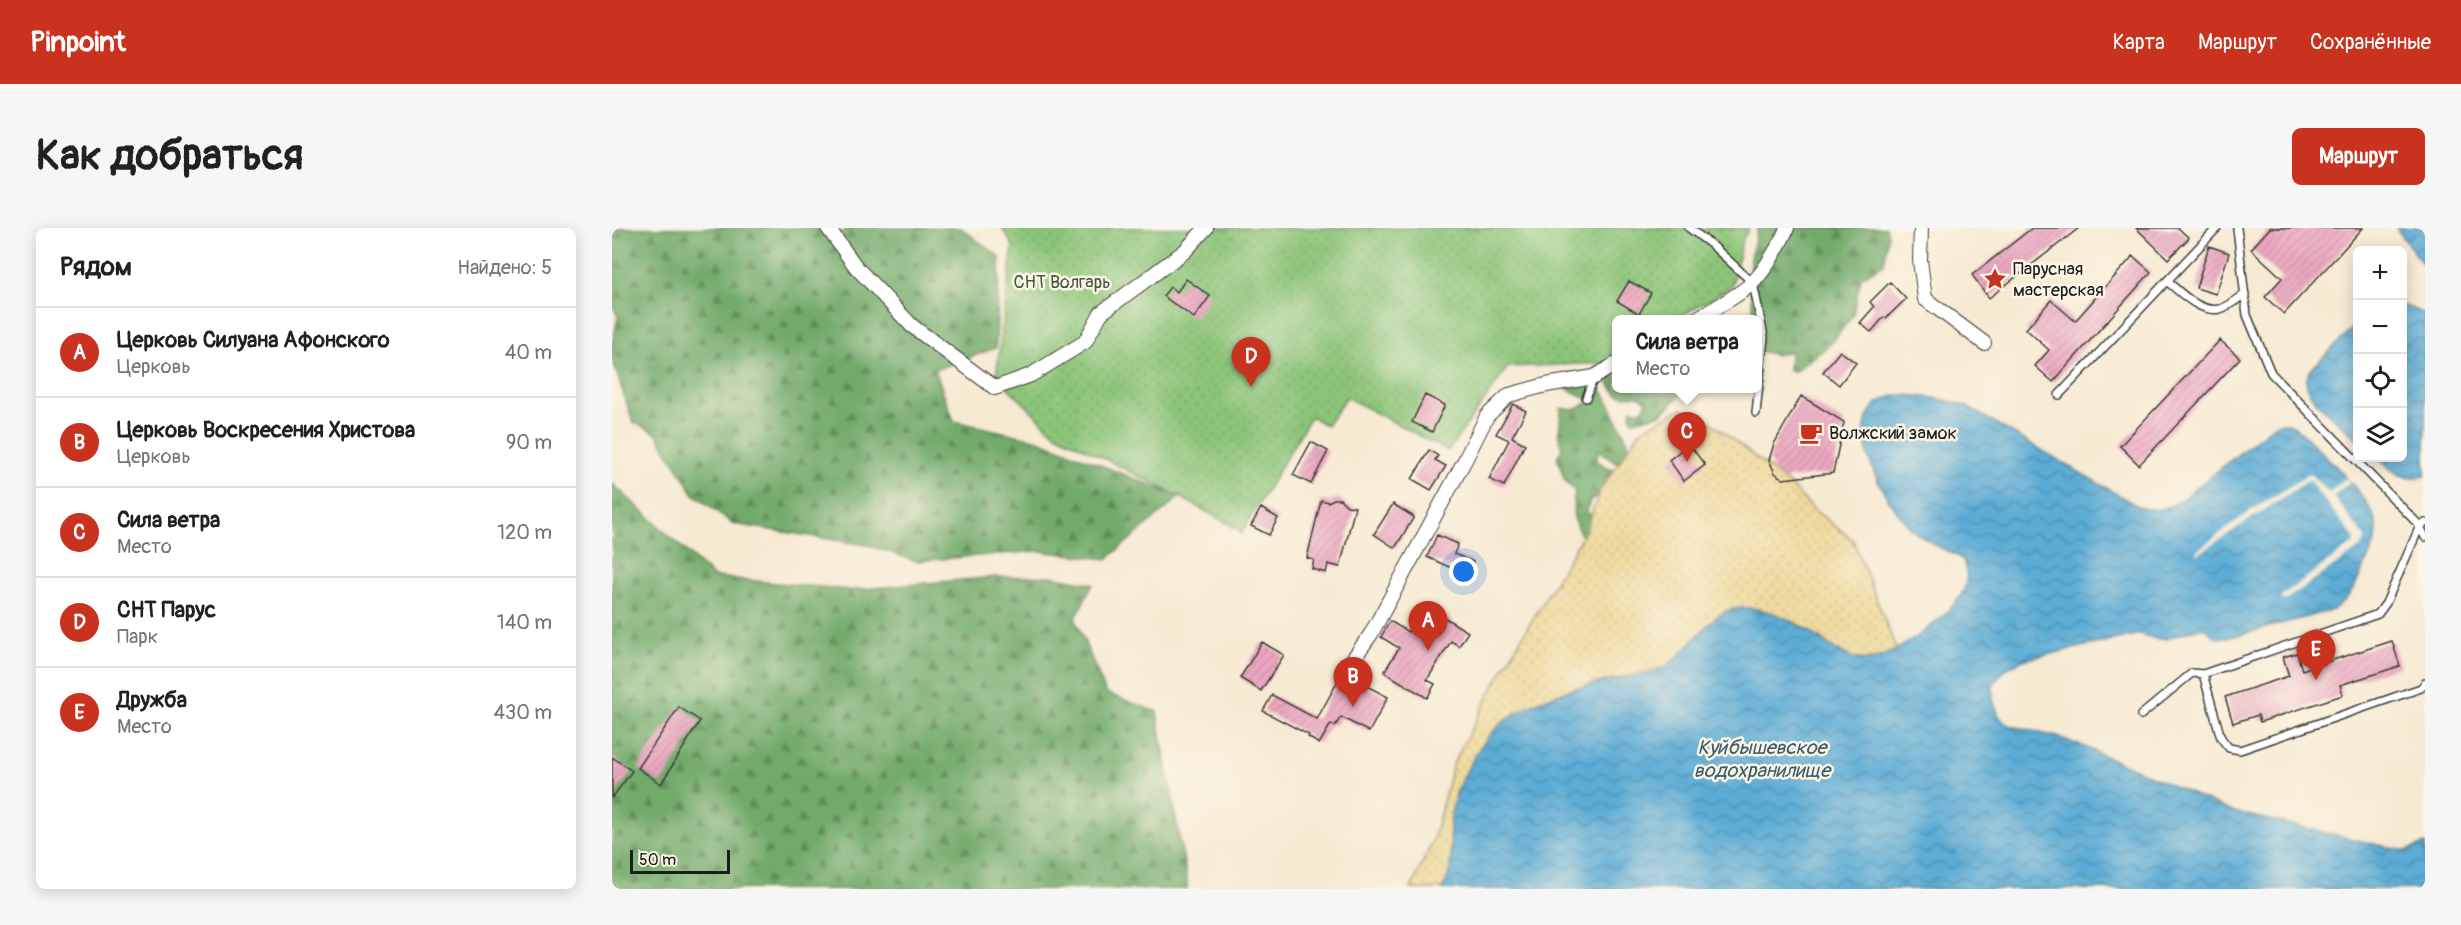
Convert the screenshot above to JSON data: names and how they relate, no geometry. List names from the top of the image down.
{
  "water": ["Куйбышевское водохранилище"],
  "parks": ["СНТ Волгарь"],
  "places": {
    "place": ["Парусная мастерская"],
    "cafe": ["Волжский замок"]
  },
  "scale_bar": "50 m",
  "page": {
    "header": "Pinpoint",
    "nav": ["Карта", "Маршрут", "Сохранённые"],
    "buttons": "Маршрут",
    "title": "Как добраться",
    "heading": ["Рядом", "Найдено: 5"],
    "map_buttons": ["+", "−"],
    "list": [
      {
        "mark": "A",
        "name": "Церковь Силуана Афонского",
        "note": "Церковь",
        "value": "40 m"
      },
      {
        "mark": "B",
        "name": "Церковь Воскресения Христова",
        "note": "Церковь",
        "value": "90 m"
      },
      {
        "mark": "C",
        "name": "Сила ветра",
        "note": "Место",
        "value": "120 m"
      },
      {
        "mark": "D",
        "name": "СНТ Парус",
        "note": "Парк",
        "value": "140 m"
      },
      {
        "mark": "E",
        "name": "Дружба",
        "note": "Место",
        "value": "430 m"
      }
    ],
    "popup": ["Сила ветра", "Место"],
    "pins": [
      "D",
      "C",
      "A",
      "E",
      "B"
    ],
    "scale": "50 m"
  }
}
